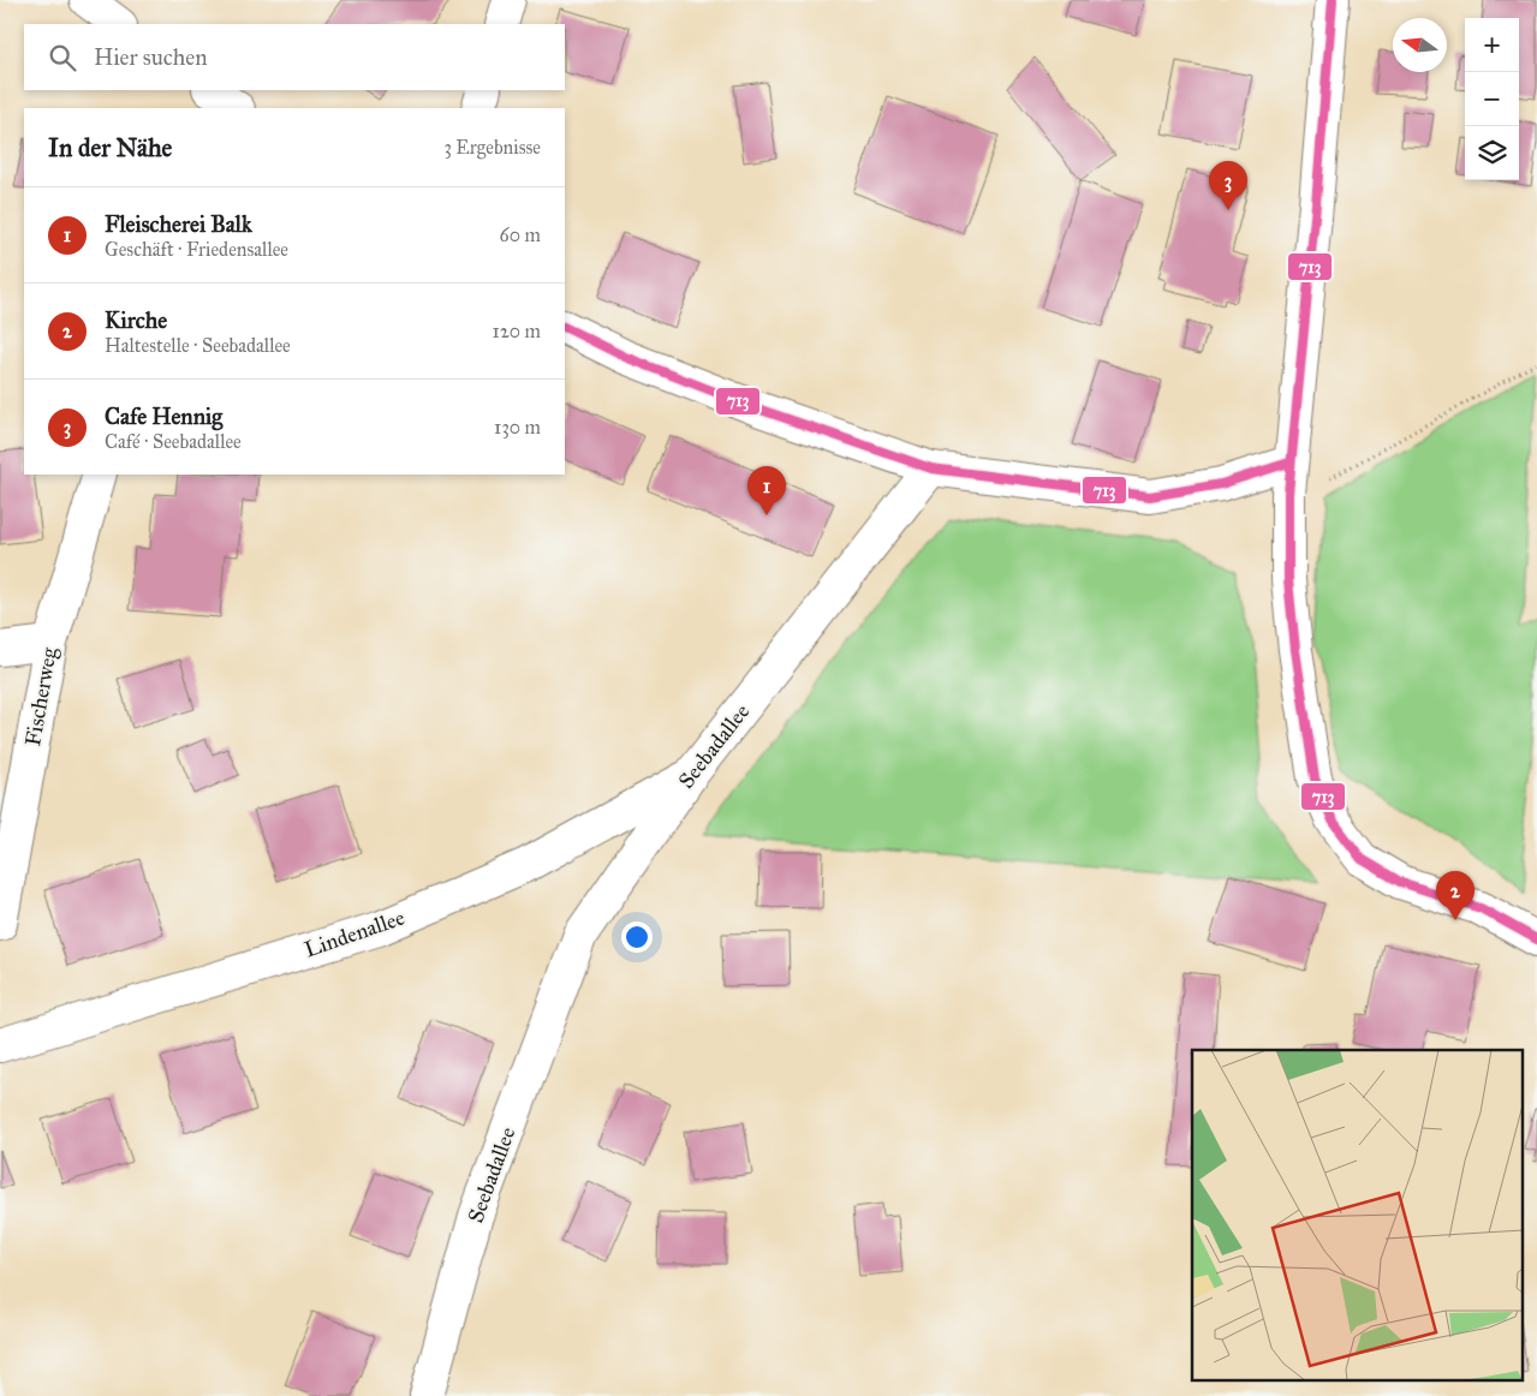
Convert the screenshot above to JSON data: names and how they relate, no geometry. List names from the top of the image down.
{
  "streets": {
    "street": ["Fischerweg", "Seebadallee", "Lindenallee"]
  },
  "crossings": [
    ["Seebadallee", "Lindenallee"]
  ],
  "lines": ["transit line 713"],
  "north": "left",
  "page": {
    "map_buttons": ["+", "−"],
    "search": "Hier suchen",
    "heading": ["In der Nähe", "3 Ergebnisse"],
    "pins": ["3", "1", "2"],
    "list": [
      {
        "mark": "1",
        "name": "Fleischerei Balk",
        "note": "Geschäft · Friedensallee",
        "value": "60 m"
      },
      {
        "mark": "2",
        "name": "Kirche",
        "note": "Haltestelle · Seebadallee",
        "value": "120 m"
      },
      {
        "mark": "3",
        "name": "Cafe Hennig",
        "note": "Café · Seebadallee",
        "value": "130 m"
      }
    ]
  }
}
